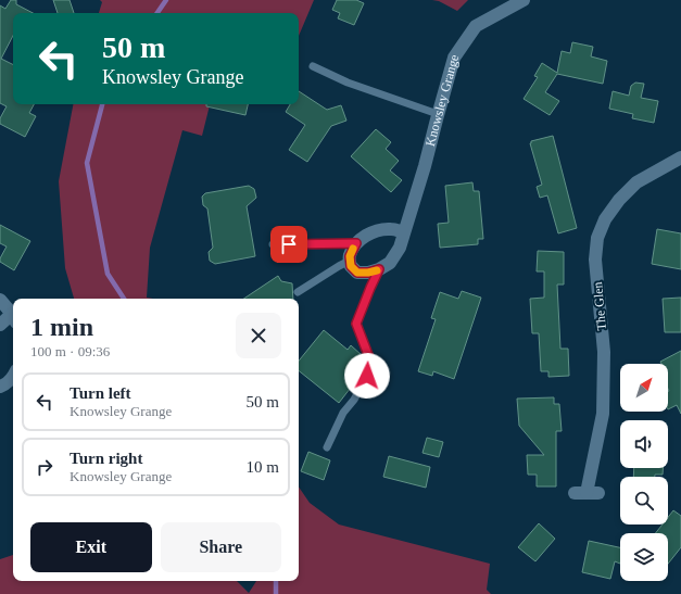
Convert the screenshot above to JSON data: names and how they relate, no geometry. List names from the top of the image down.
{
  "streets": {
    "street": ["Knowsley Grange", "The Glen"]
  },
  "north": "top right",
  "page": {
    "turn": ["50 m", "Knowsley Grange"],
    "heading": ["1 min", "100 m · 09:36"],
    "list": [
      {
        "name": "Turn left",
        "note": "Knowsley Grange",
        "value": "50 m"
      },
      {
        "name": "Turn right",
        "note": "Knowsley Grange",
        "value": "10 m"
      }
    ],
    "buttons": ["Exit", "Share"]
  }
}
